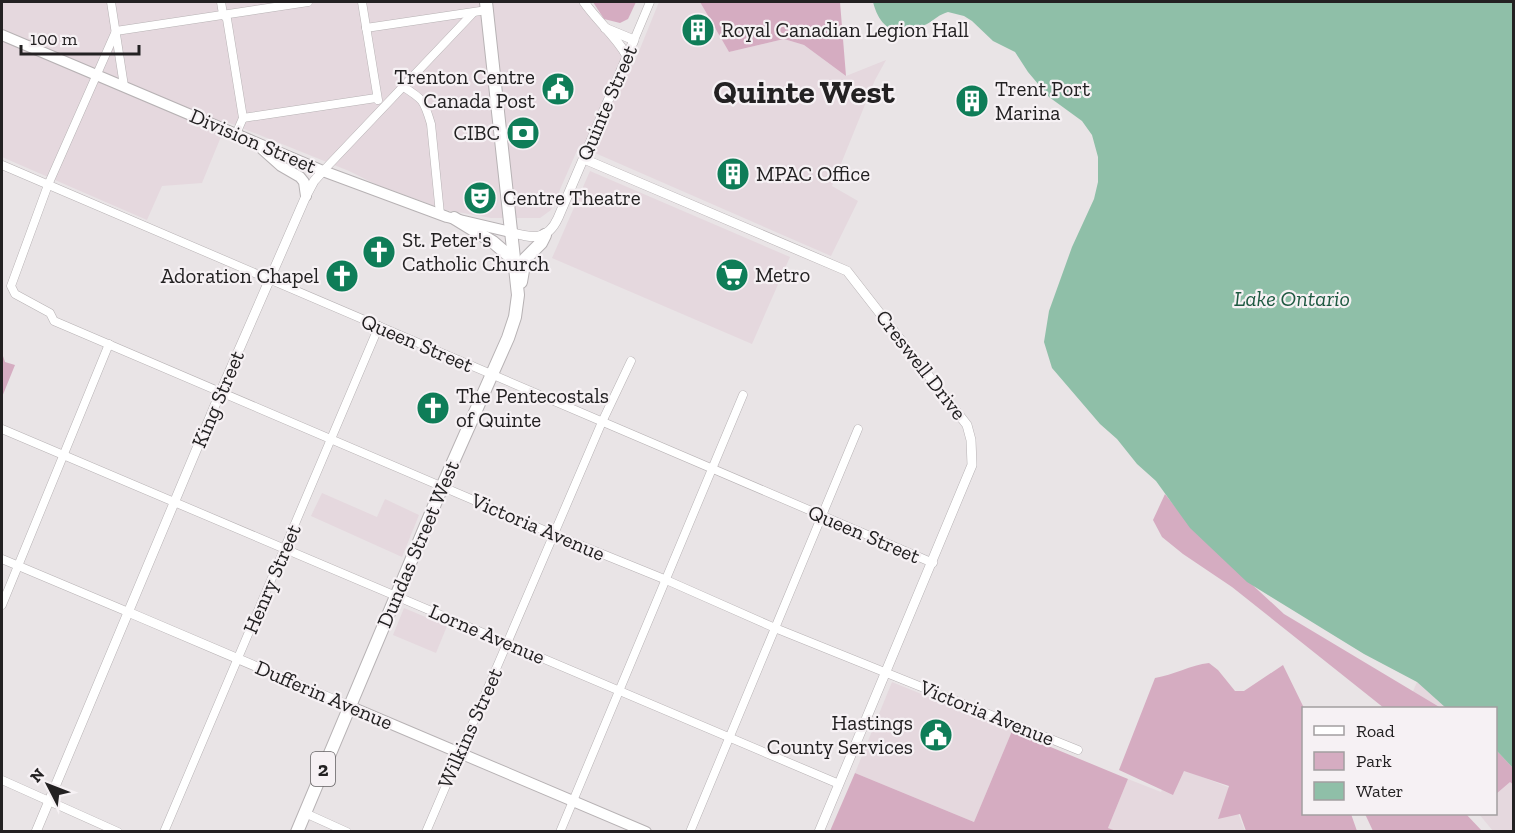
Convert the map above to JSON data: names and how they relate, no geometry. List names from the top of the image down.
{
  "streets": {
    "main road": [
      "Division Street",
      "Dundas Street West",
      "Dufferin Avenue",
      "2"
    ],
    "street": [
      "Quinte Street",
      "Queen Street",
      "Creswell Drive",
      "King Street",
      "Victoria Avenue",
      "Henry Street",
      "Lorne Avenue",
      "Wilkins Street"
    ]
  },
  "crossings": [
    ["Quinte Street", "Creswell Drive"],
    ["Division Street", "King Street"],
    ["Division Street", "Dundas Street West"],
    ["Queen Street", "Creswell Drive"],
    ["Queen Street", "King Street"],
    ["Queen Street", "Victoria Avenue"],
    ["Queen Street", "Dundas Street West"],
    ["Queen Street", "Henry Street"],
    ["Queen Street", "Wilkins Street"],
    ["Creswell Drive", "Victoria Avenue"],
    ["Creswell Drive", "Lorne Avenue"],
    ["King Street", "Victoria Avenue"],
    ["King Street", "Lorne Avenue"],
    ["King Street", "Dufferin Avenue"],
    ["Victoria Avenue", "Dundas Street West"],
    ["Victoria Avenue", "Henry Street"],
    ["Victoria Avenue", "Wilkins Street"],
    ["Dundas Street West", "Lorne Avenue"],
    ["Dundas Street West", "Dufferin Avenue"],
    ["Henry Street", "Lorne Avenue"],
    ["Henry Street", "Dufferin Avenue"],
    ["Lorne Avenue", "Wilkins Street"],
    ["Dufferin Avenue", "Wilkins Street"]
  ],
  "districts": ["Quinte West"],
  "water": ["Lake Ontario"],
  "places": {
    "building": ["Royal Canadian Legion Hall", "Trent Port Marina", "MPAC Office"],
    "public building": ["Trenton Centre Canada Post", "Hastings County Services"],
    "bank": ["CIBC"],
    "theatre": ["Centre Theatre"],
    "church": ["St. Peter's Catholic Church", "Adoration Chapel", "The Pentecostals of Quinte"],
    "supermarket": ["Metro"]
  },
  "legend": ["Road", "Park", "Water"],
  "scale_bar": "100 m",
  "north": "top left"
}
